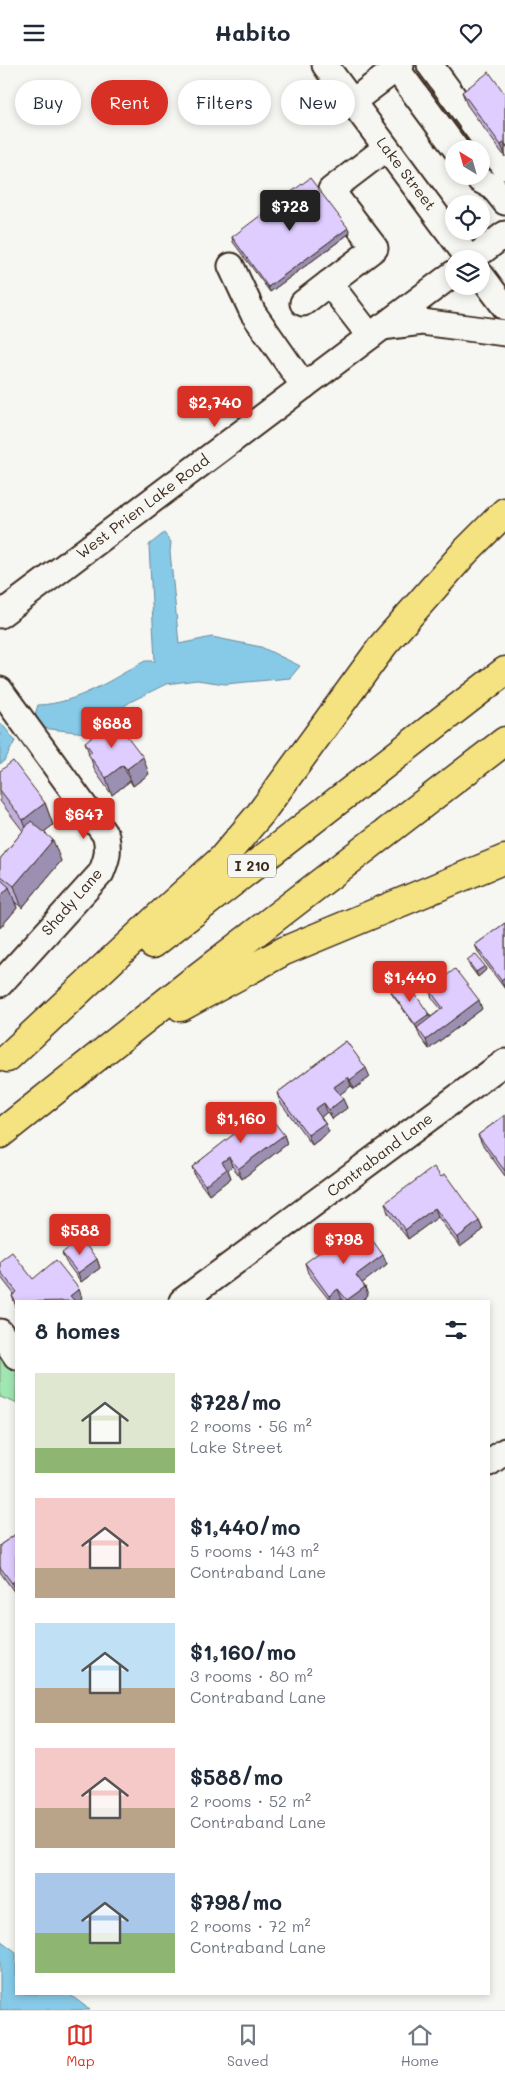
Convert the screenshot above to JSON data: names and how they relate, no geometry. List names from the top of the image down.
{
  "streets": {
    "highway": ["I 210"],
    "street": [
      "Lake Street",
      "West Prien Lake Road",
      "Shady Lane",
      "Contraband Lane"
    ]
  },
  "north": "top left",
  "page": {
    "header": "Habito",
    "chip": [
      "Buy",
      "Rent",
      "Filters",
      "New"
    ],
    "price": [
      "$728",
      "$2,740",
      "$688",
      "$647",
      "$1,440",
      "$1,160",
      "$588",
      "$798"
    ],
    "heading": "8 homes",
    "list": [
      {
        "name": "$728/mo",
        "note": "2 rooms · 56 m² · Lake Street"
      },
      {
        "name": "$1,440/mo",
        "note": "5 rooms · 143 m² · Contraband Lane"
      },
      {
        "name": "$1,160/mo",
        "note": "3 rooms · 80 m² · Contraband Lane"
      },
      {
        "name": "$588/mo",
        "note": "2 rooms · 52 m² · Contraband Lane"
      },
      {
        "name": "$798/mo",
        "note": "2 rooms · 72 m² · Contraband Lane"
      }
    ],
    "tabs": ["Map", "Saved", "Home"]
  }
}
